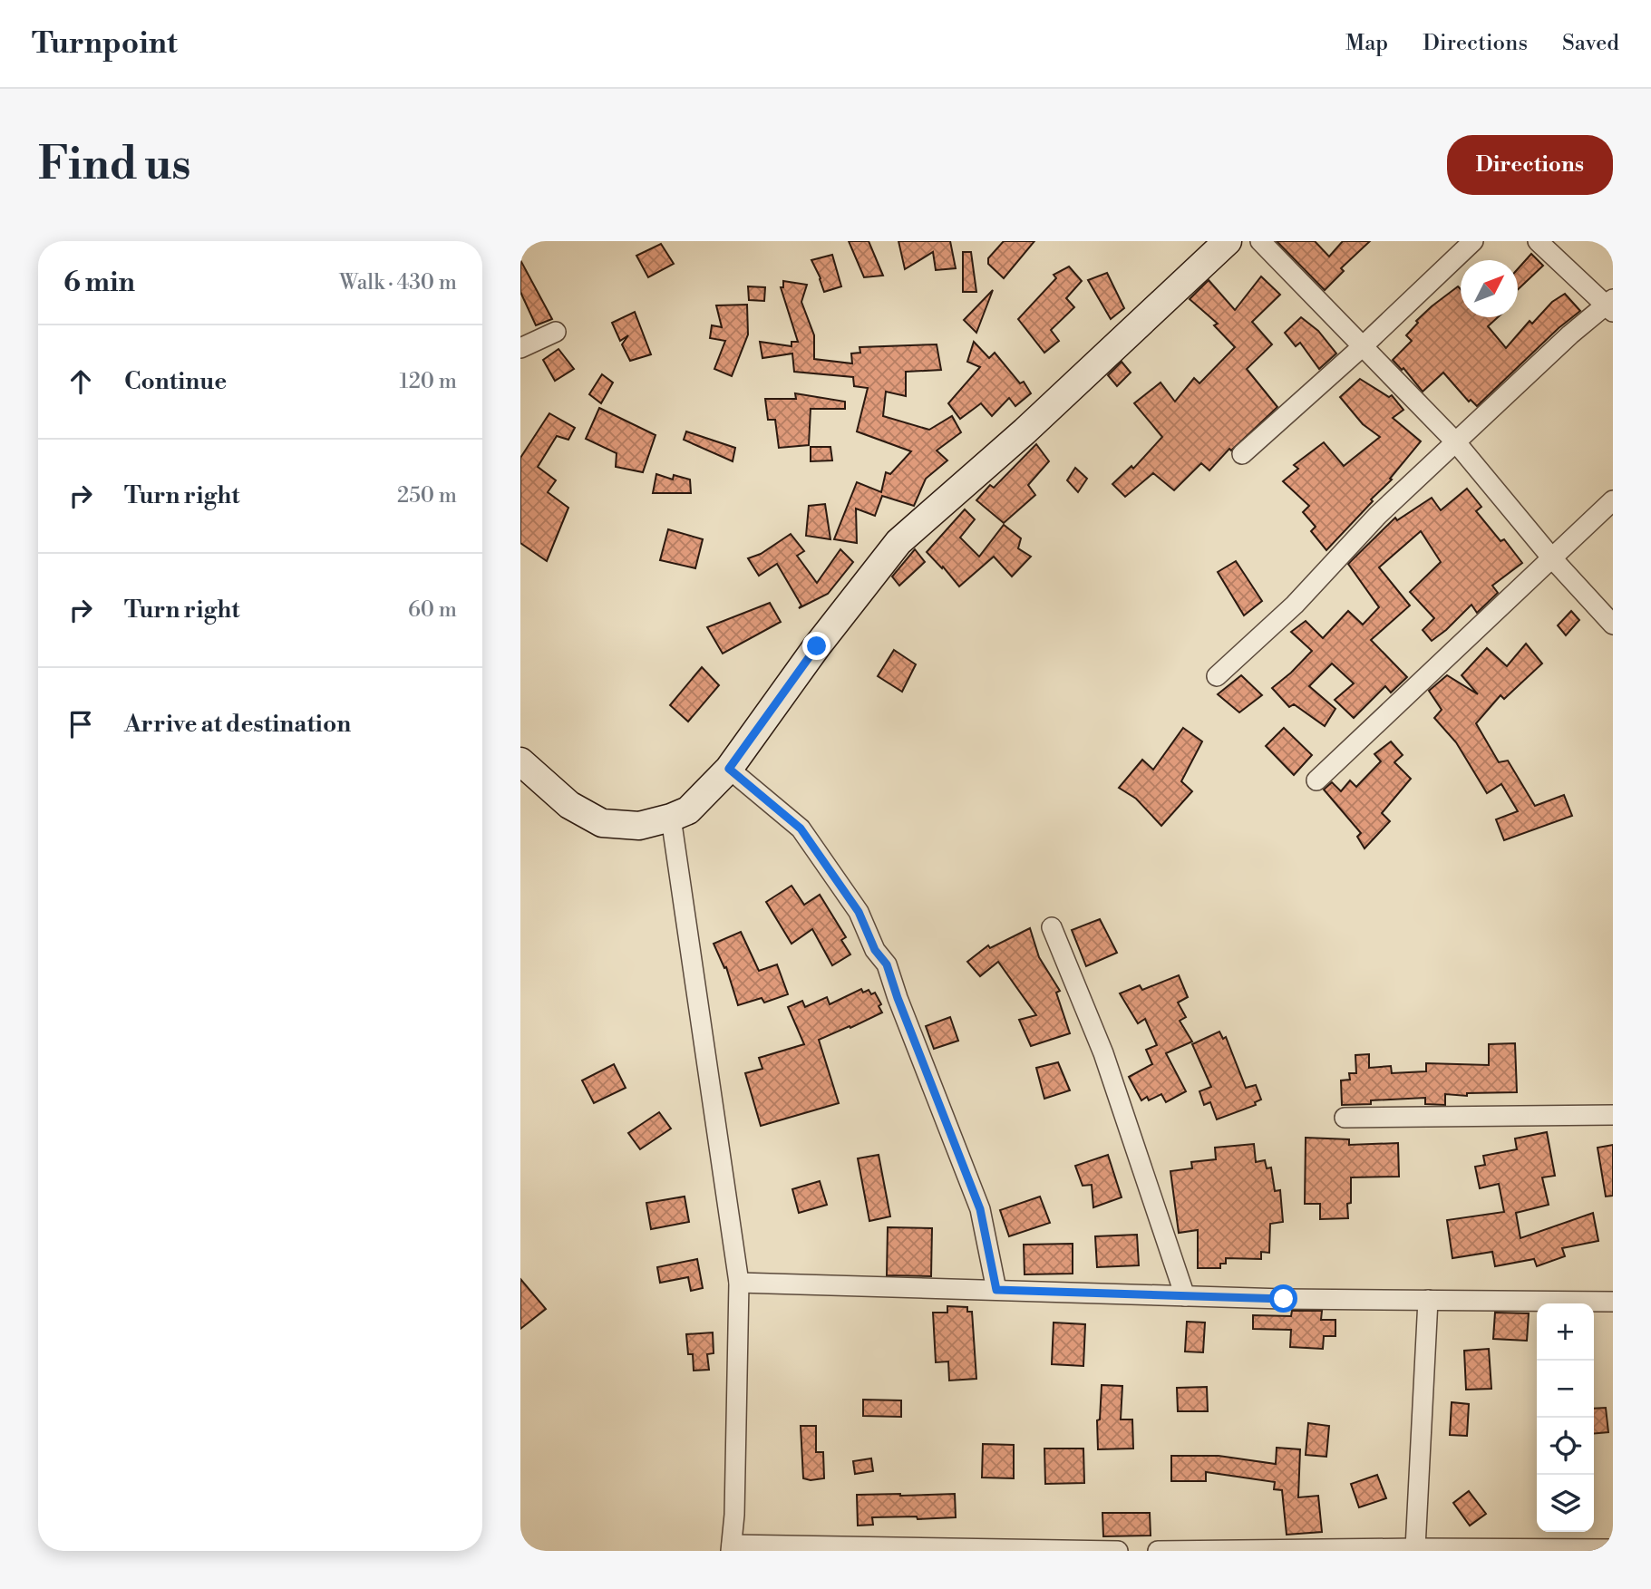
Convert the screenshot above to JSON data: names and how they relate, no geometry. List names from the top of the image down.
{
  "north": "top right",
  "page": {
    "header": "Turnpoint",
    "nav": ["Map", "Directions", "Saved"],
    "buttons": "Directions",
    "title": "Find us",
    "heading": ["6 min", "Walk · 430 m"],
    "list": [
      ["Continue", "120 m"],
      ["Turn right", "250 m"],
      ["Turn right", "60 m"],
      "Arrive at destination"
    ],
    "map_buttons": ["+", "−"]
  }
}
